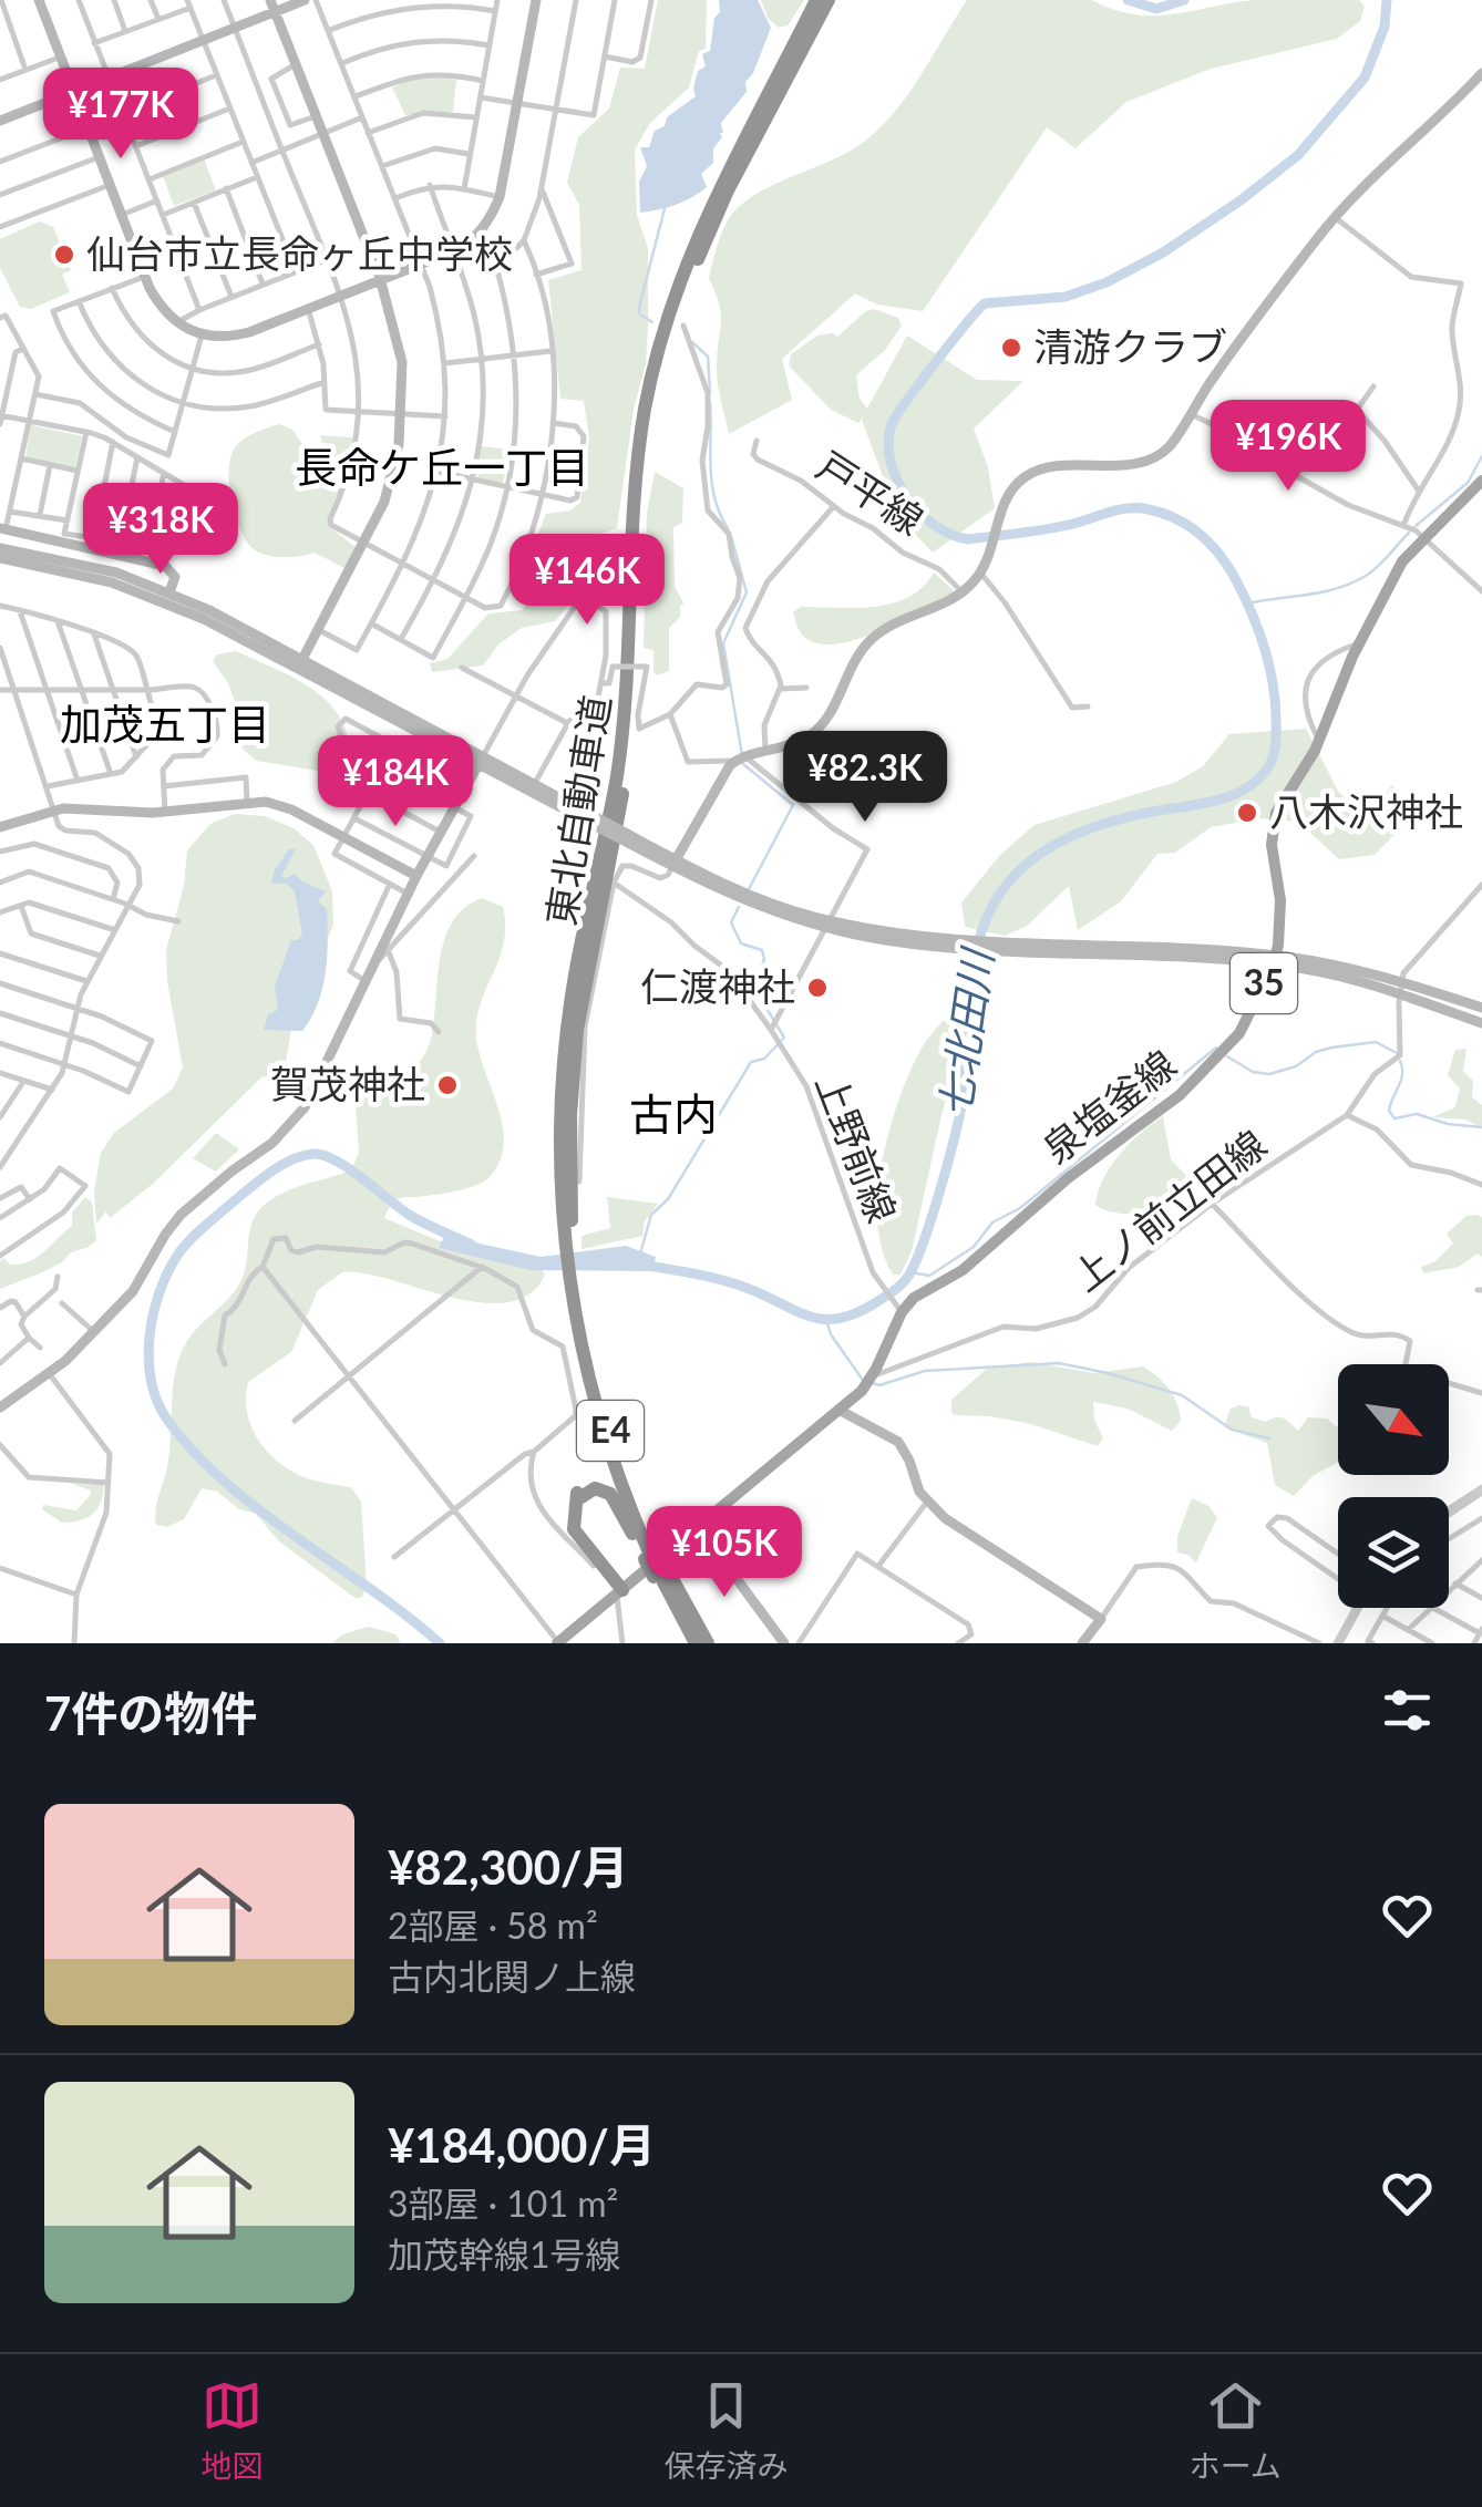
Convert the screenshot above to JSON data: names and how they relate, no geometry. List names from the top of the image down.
{
  "streets": {
    "highway": ["東北自動車道", "E4"],
    "main road": ["35", "泉塩釜線"],
    "street": ["戸平線", "上野前線", "上ノ前立田線"]
  },
  "crossings": [
    ["泉塩釜線", "上野前線"],
    ["泉塩釜線", "上ノ前立田線"]
  ],
  "districts": ["長命ケ丘一丁目", "加茂五丁目", "古内"],
  "water": ["七北田川"],
  "places": [
    "仙台市立長命ヶ丘中学校",
    "清游クラブ",
    "八木沢神社",
    "仁渡神社",
    "賀茂神社"
  ],
  "north": "bottom right",
  "page": {
    "price": [
      "¥177K",
      "¥196K",
      "¥318K",
      "¥146K",
      "¥82.3K",
      "¥184K",
      "¥105K"
    ],
    "heading": "7件の物件",
    "list": [
      {
        "name": "¥82,300/月",
        "note": "2部屋 · 58 m² · 古内北関ノ上線"
      },
      {
        "name": "¥184,000/月",
        "note": "3部屋 · 101 m² · 加茂幹線1号線"
      }
    ],
    "tabs": ["地図", "保存済み", "ホーム"]
  }
}
